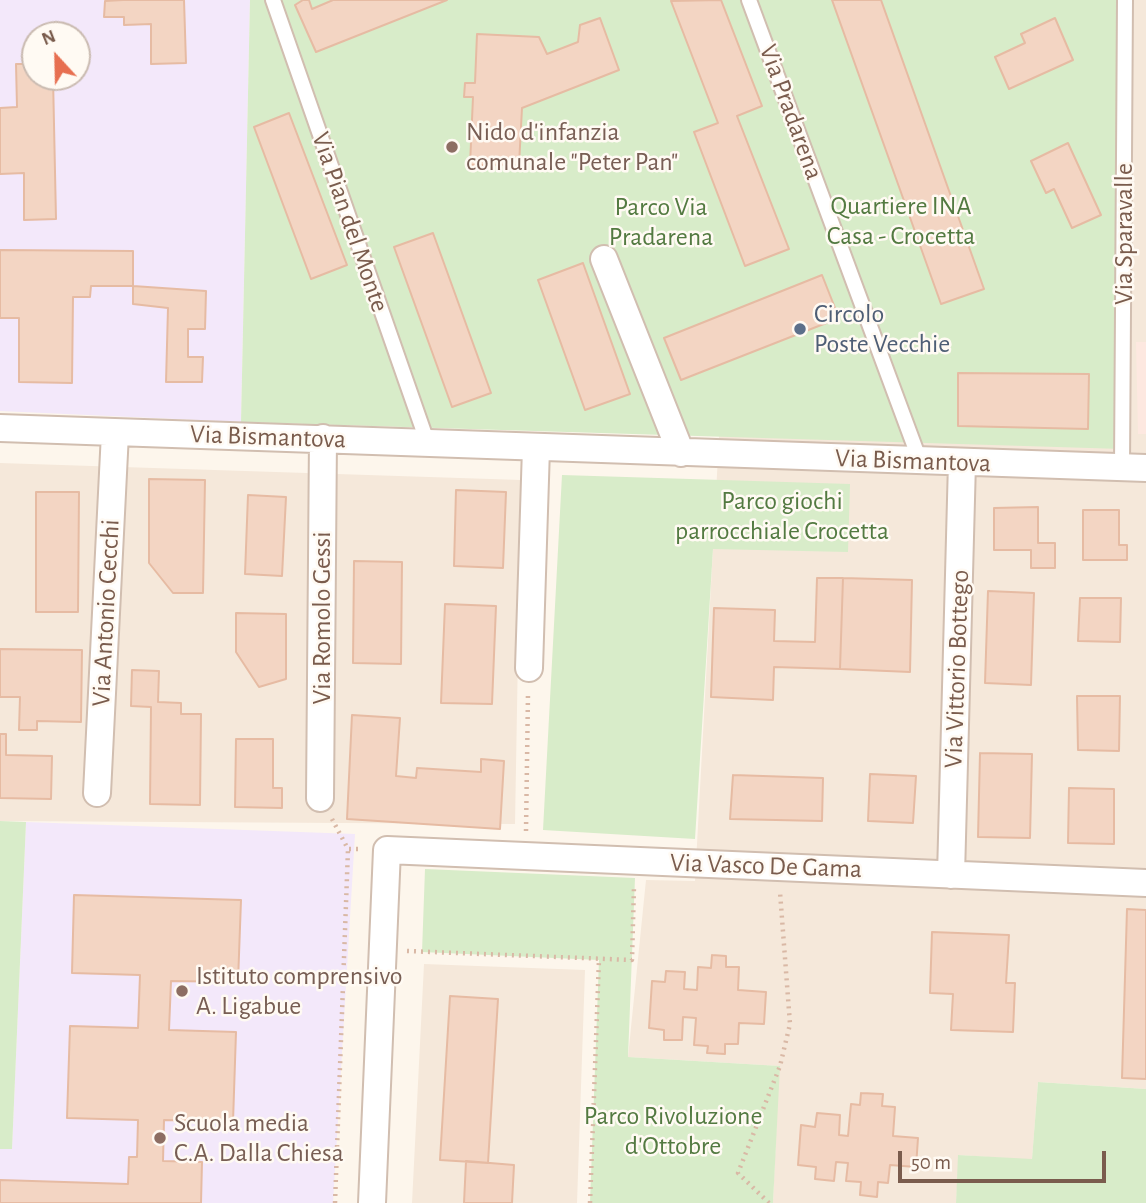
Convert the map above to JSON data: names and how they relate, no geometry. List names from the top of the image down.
{
  "streets": {
    "street": [
      "Via Bismantova",
      "Via Antonio Cecchi",
      "Via Romolo Gessi",
      "Via Vittorio Bottego",
      "Via Vasco De Gama"
    ],
    "lane": ["Via Pradarena", "Via Pian del Monte", "Via Sparavalle"]
  },
  "crossings": [
    ["Via Pradarena", "Via Bismantova"],
    ["Via Pian del Monte", "Via Bismantova"],
    ["Via Sparavalle", "Via Bismantova"],
    ["Via Bismantova", "Via Antonio Cecchi"],
    ["Via Bismantova", "Via Romolo Gessi"],
    ["Via Bismantova", "Via Vittorio Bottego"],
    ["Via Vittorio Bottego", "Via Vasco De Gama"]
  ],
  "parks": [
    "Quartiere INA Casa - Crocetta",
    "Parco Via Pradarena",
    "Parco giochi parrocchiale Crocetta",
    "Parco Rivoluzione d'Ottobre"
  ],
  "places": [
    "Nido d'infanzia comunale \"Peter Pan\"",
    "Circolo Poste Vecchie",
    "Istituto comprensivo A. Ligabue",
    "Scuola media C.A. Dalla Chiesa"
  ],
  "scale_bar": "50 m",
  "north": "top"
}
